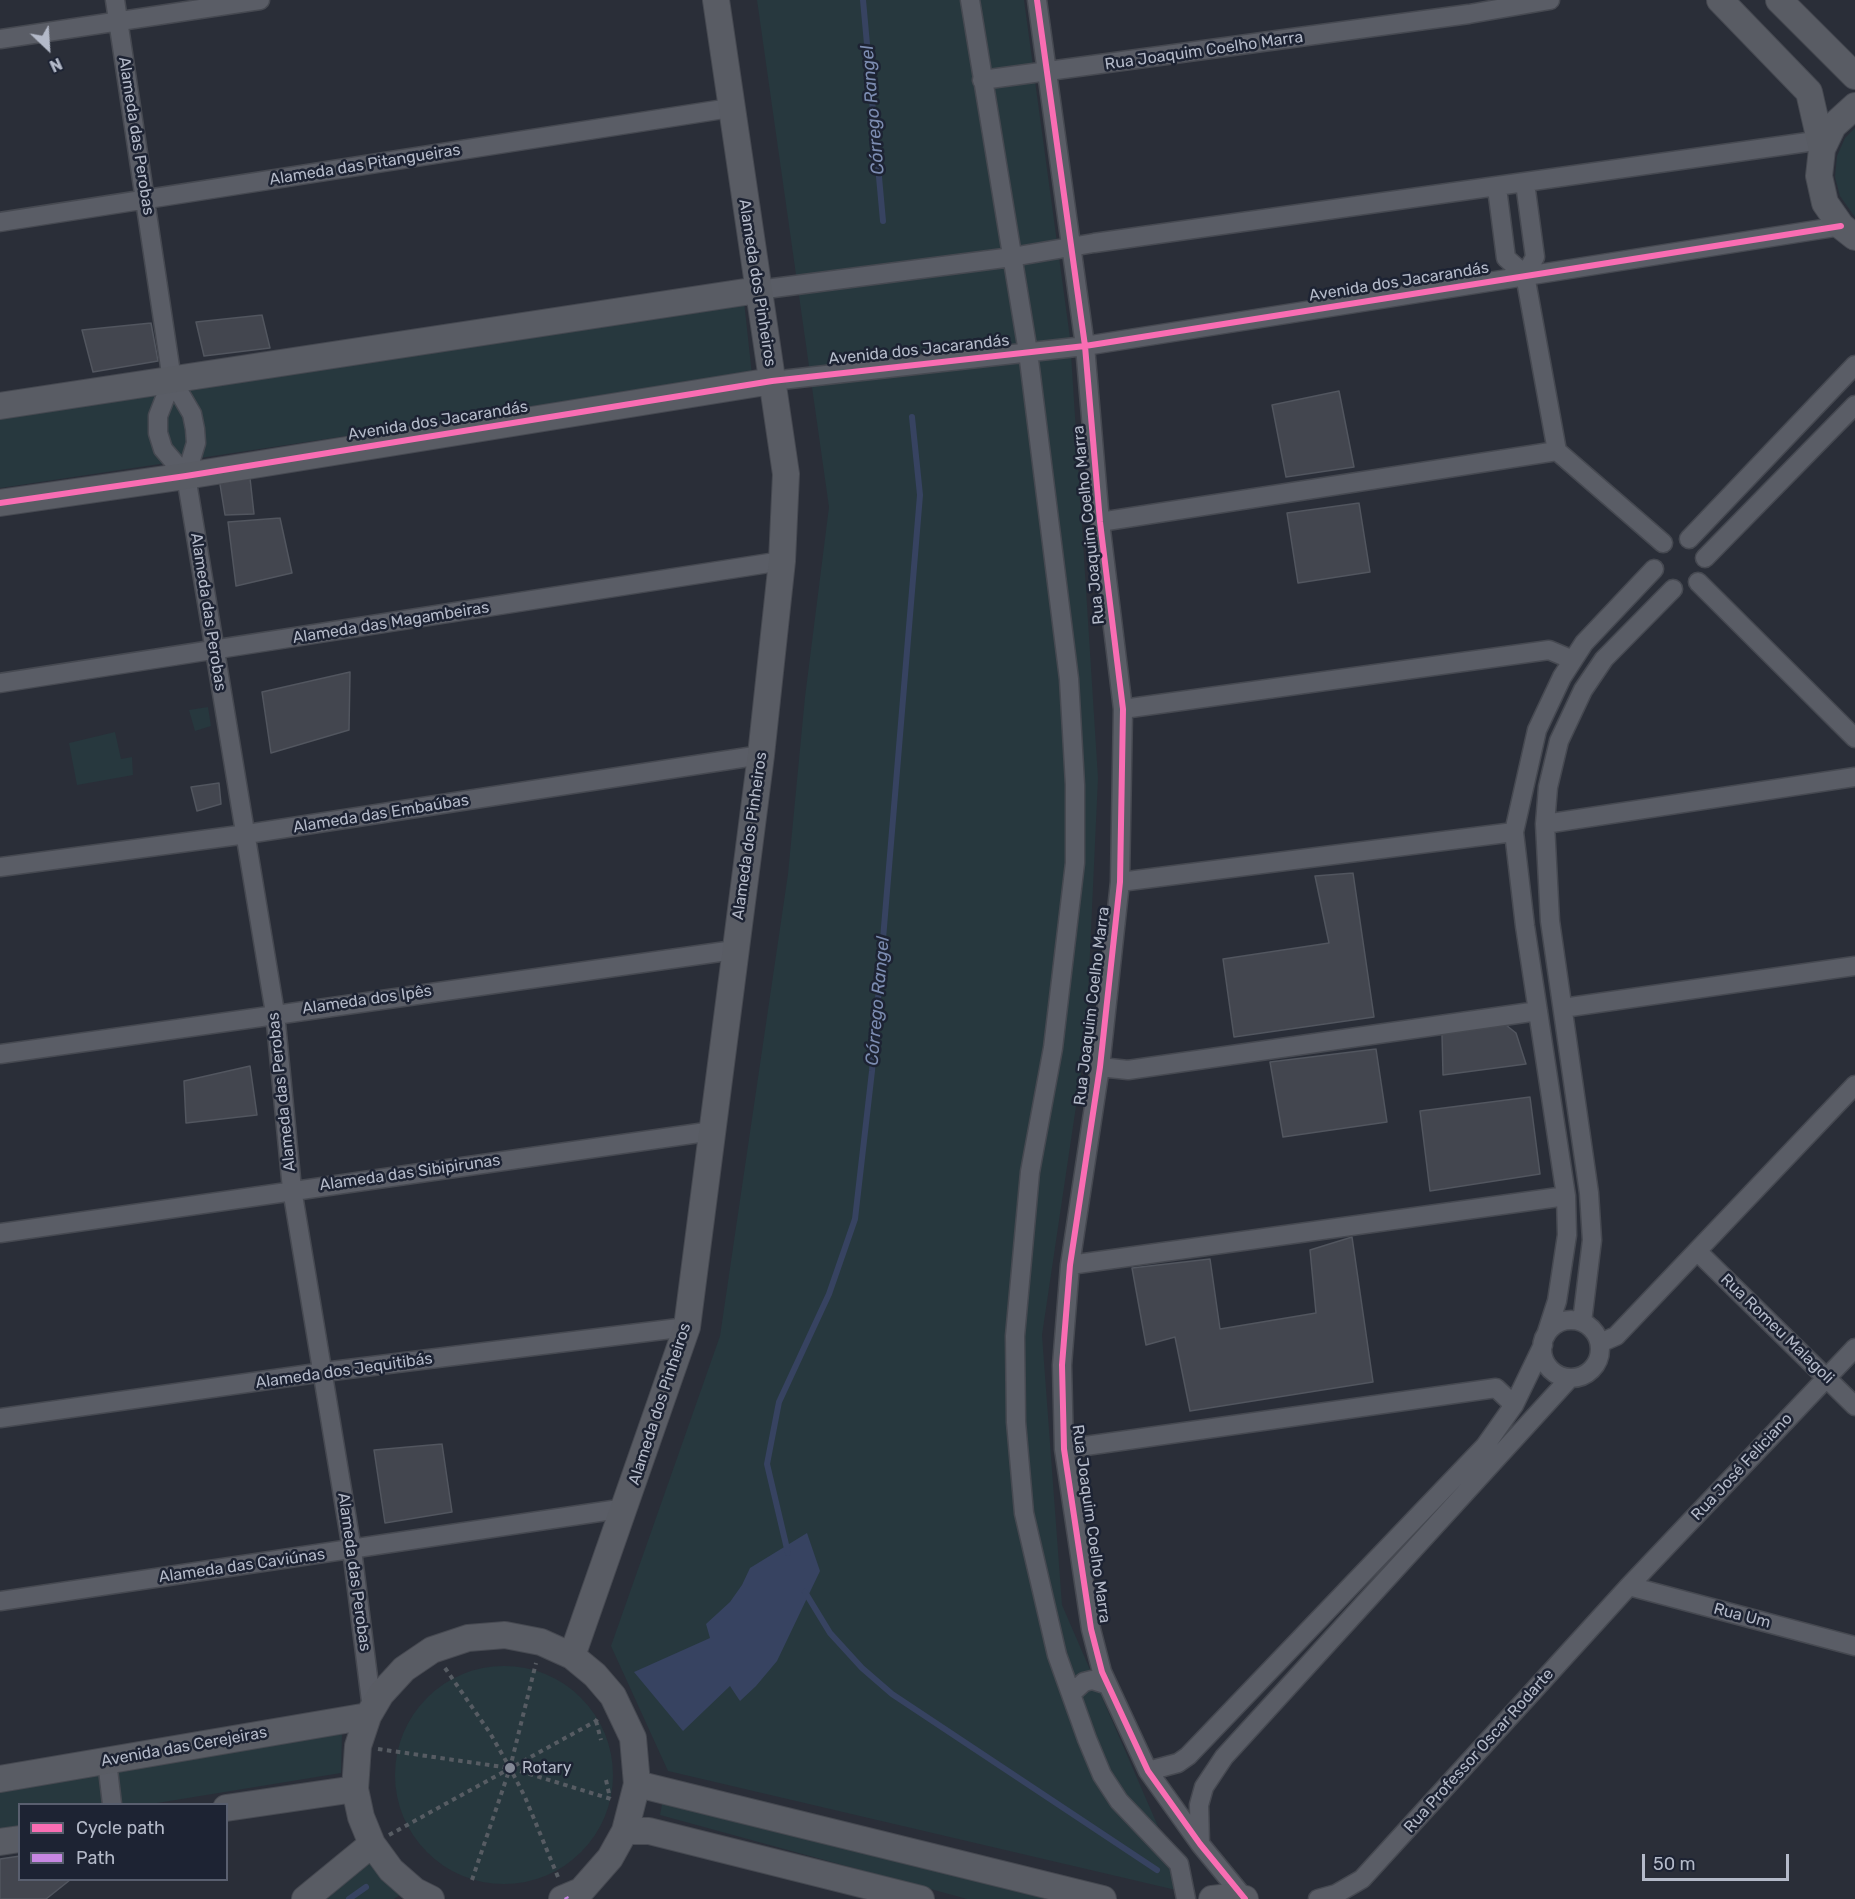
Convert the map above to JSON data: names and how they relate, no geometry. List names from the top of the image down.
{
  "streets": {
    "street": [
      "Rua Joaquim Coelho Marra",
      "Alameda das Perobas",
      "Alameda das Pitangueiras",
      "Avenida dos Jacarandás",
      "Alameda dos Pinheiros",
      "Alameda das Magambeiras",
      "Alameda das Embaúbas",
      "Alameda dos Ipês",
      "Alameda das Sibipirunas",
      "Rua Romeu Malagoli",
      "Alameda dos Jequitibás",
      "Rua José Feliciano",
      "Alameda das Caviúnas",
      "Rua Um",
      "Avenida das Cerejeiras",
      "Rua Professor Oscar Rodarte"
    ]
  },
  "crossings": [
    ["Rua Joaquim Coelho Marra", "Avenida dos Jacarandás"],
    ["Alameda das Perobas", "Alameda das Pitangueiras"],
    ["Alameda das Perobas", "Avenida dos Jacarandás"],
    ["Alameda das Perobas", "Alameda das Magambeiras"],
    ["Alameda das Perobas", "Alameda das Embaúbas"],
    ["Alameda das Perobas", "Alameda dos Ipês"],
    ["Alameda das Perobas", "Alameda das Sibipirunas"],
    ["Alameda das Perobas", "Alameda dos Jequitibás"],
    ["Alameda das Perobas", "Alameda das Caviúnas"],
    ["Alameda das Perobas", "Avenida das Cerejeiras"],
    ["Alameda das Pitangueiras", "Alameda dos Pinheiros"],
    ["Avenida dos Jacarandás", "Alameda dos Pinheiros"],
    ["Alameda dos Pinheiros", "Alameda das Magambeiras"],
    ["Alameda dos Pinheiros", "Alameda das Embaúbas"],
    ["Alameda dos Pinheiros", "Alameda dos Ipês"],
    ["Alameda dos Pinheiros", "Alameda das Sibipirunas"],
    ["Alameda dos Pinheiros", "Alameda dos Jequitibás"],
    ["Alameda dos Pinheiros", "Alameda das Caviúnas"],
    ["Rua Romeu Malagoli", "Rua José Feliciano"],
    ["Rua José Feliciano", "Rua Um"],
    ["Rua José Feliciano", "Rua Professor Oscar Rodarte"],
    ["Rua Um", "Rua Professor Oscar Rodarte"]
  ],
  "water": ["Córrego Rangel"],
  "places": ["Rotary"],
  "legend": ["Cycle path", "Path"],
  "scale_bar": "50 m",
  "north": "bottom right"
}
